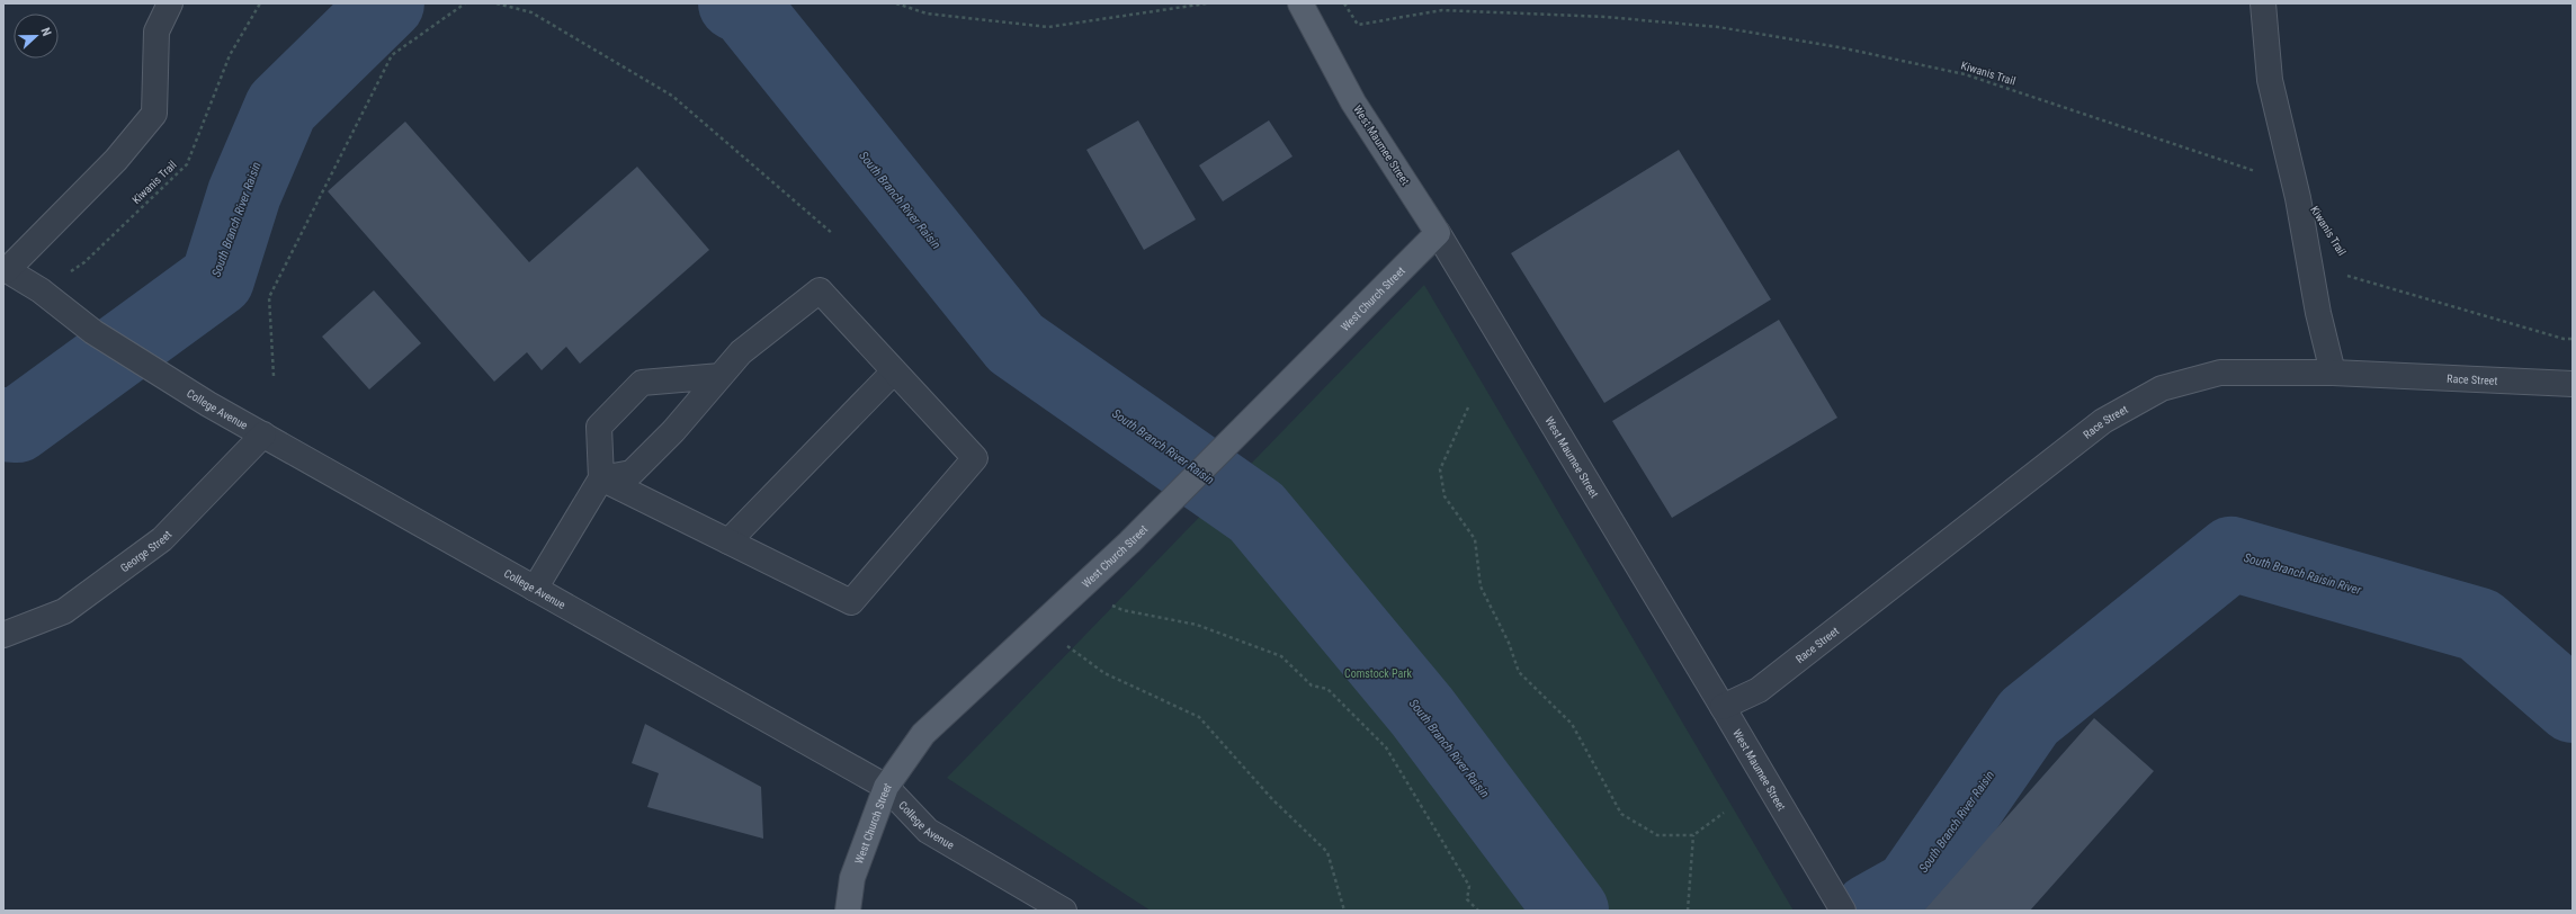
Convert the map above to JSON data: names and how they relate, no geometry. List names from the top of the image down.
{
  "streets": {
    "main road": ["West Maumee Street", "West Church Street"],
    "street": ["Race Street", "College Avenue", "George Street"],
    "path": ["Kiwanis Trail"]
  },
  "crossings": [
    ["Kiwanis Trail", "College Avenue"],
    ["West Maumee Street", "West Church Street"],
    ["West Maumee Street", "Race Street"],
    ["West Church Street", "College Avenue"],
    ["College Avenue", "George Street"]
  ],
  "water": ["South Branch River Raisin", "South Branch Raisin River"],
  "parks": ["Comstock Park"],
  "north": "right"
}
